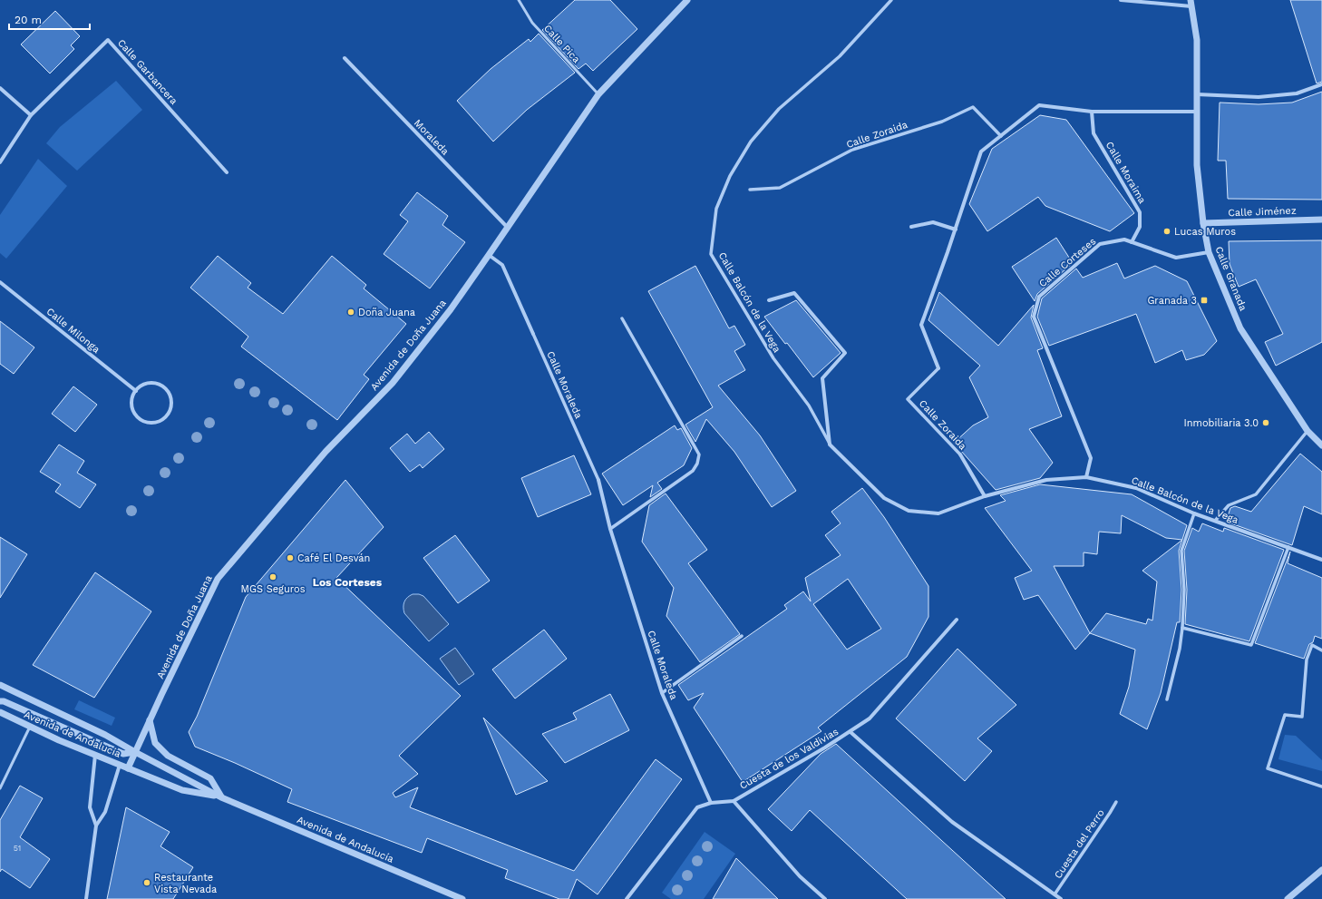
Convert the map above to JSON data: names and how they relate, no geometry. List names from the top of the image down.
{
  "streets": {
    "street": [
      "Calle Garbancera",
      "Calle Zoraida",
      "Moraleda",
      "Calle Moraima",
      "Calle Jiménez",
      "Calle Corteses",
      "Calle Granada",
      "Calle Balcón de la Vega",
      "Calle Milonga",
      "Avenida de Doña Juana",
      "Calle Moraleda",
      "Avenida de Andalucía",
      "Cuesta de los Valdivias",
      "Cuesta del Perro"
    ],
    "lane": ["Calle Pica"]
  },
  "crossings": [
    ["Calle Pica", "Avenida de Doña Juana"],
    ["Calle Zoraida", "Calle Moraima"],
    ["Calle Zoraida", "Calle Granada"],
    ["Calle Zoraida", "Calle Balcón de la Vega"],
    ["Moraleda", "Avenida de Doña Juana"],
    ["Calle Moraima", "Calle Corteses"],
    ["Calle Jiménez", "Calle Granada"],
    ["Calle Corteses", "Calle Granada"],
    ["Calle Corteses", "Calle Balcón de la Vega"],
    ["Avenida de Doña Juana", "Calle Moraleda"],
    ["Avenida de Doña Juana", "Avenida de Andalucía"],
    ["Calle Moraleda", "Cuesta de los Valdivias"]
  ],
  "districts": ["Los Corteses"],
  "places": {
    "other": [
      "Lucas Muros",
      "Doña Juana",
      "Inmobiliaria 3.0",
      "Café El Desván",
      "MGS Seguros",
      "Restaurante Vista Nevada"
    ],
    "transit": ["Granada 3"]
  },
  "house_numbers": ["51"],
  "scale_bar": "20 m"
}
